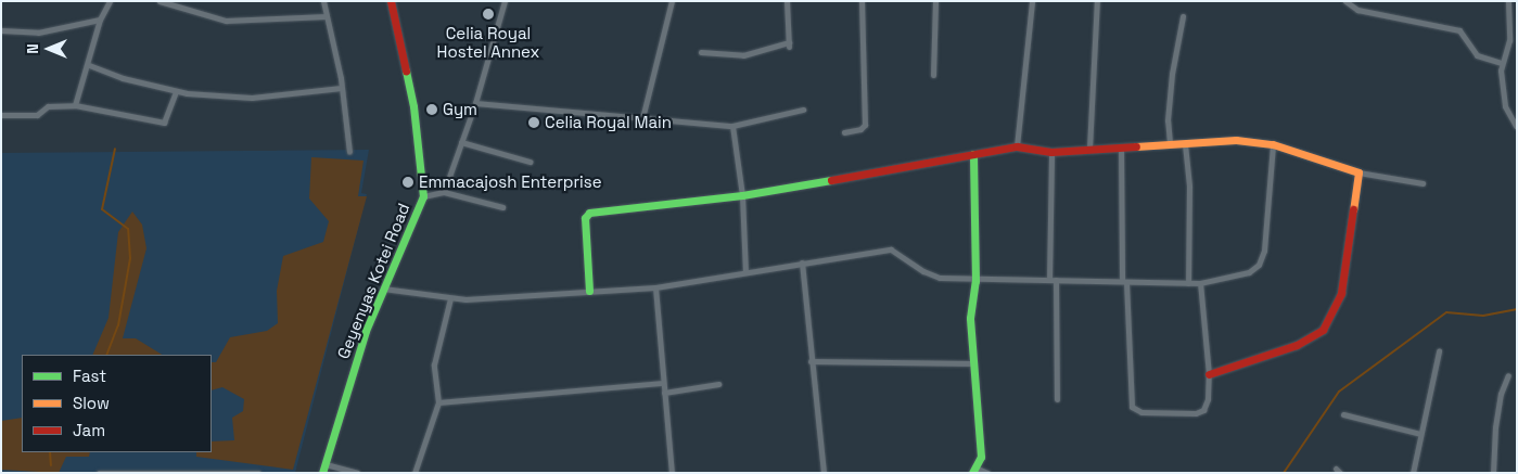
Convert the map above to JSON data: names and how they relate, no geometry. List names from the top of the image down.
{
  "streets": {
    "street": ["Geyenyas Kotei Road"]
  },
  "places": [
    "Celia Royal Hostel Annex",
    "Gym",
    "Celia Royal Main",
    "Emmacajosh Enterprise"
  ],
  "legend": ["Fast", "Slow", "Jam"],
  "north": "left"
}
